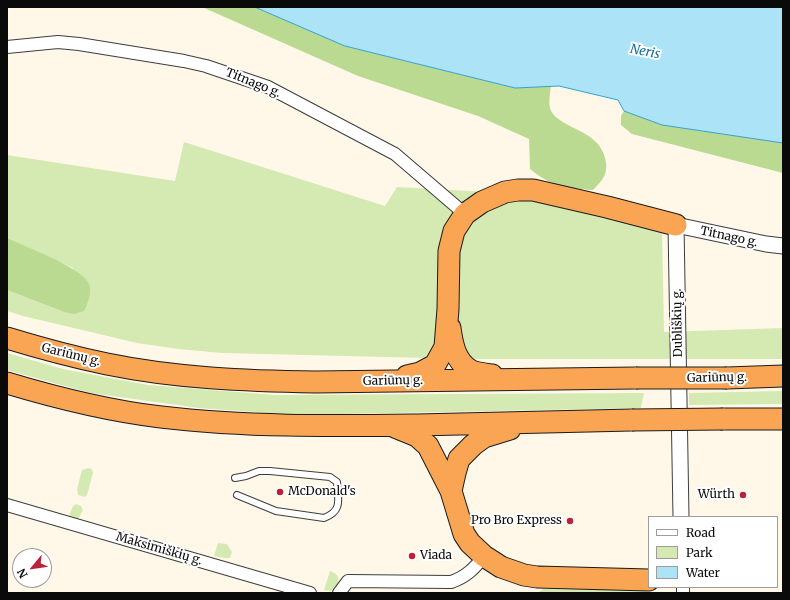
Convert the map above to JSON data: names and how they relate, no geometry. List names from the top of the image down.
{
  "streets": {
    "highway": ["Gariūnų g."],
    "street": ["Titnago g.", "Dubliškių g.", "Maksimiškių g."]
  },
  "crossings": [
    ["Titnago g.", "Dubliškių g."]
  ],
  "water": ["Neris"],
  "places": [
    "McDonald's",
    "Würth",
    "Pro Bro Express",
    "Viada"
  ],
  "legend": ["Road", "Park", "Water"],
  "north": "bottom left"
}
